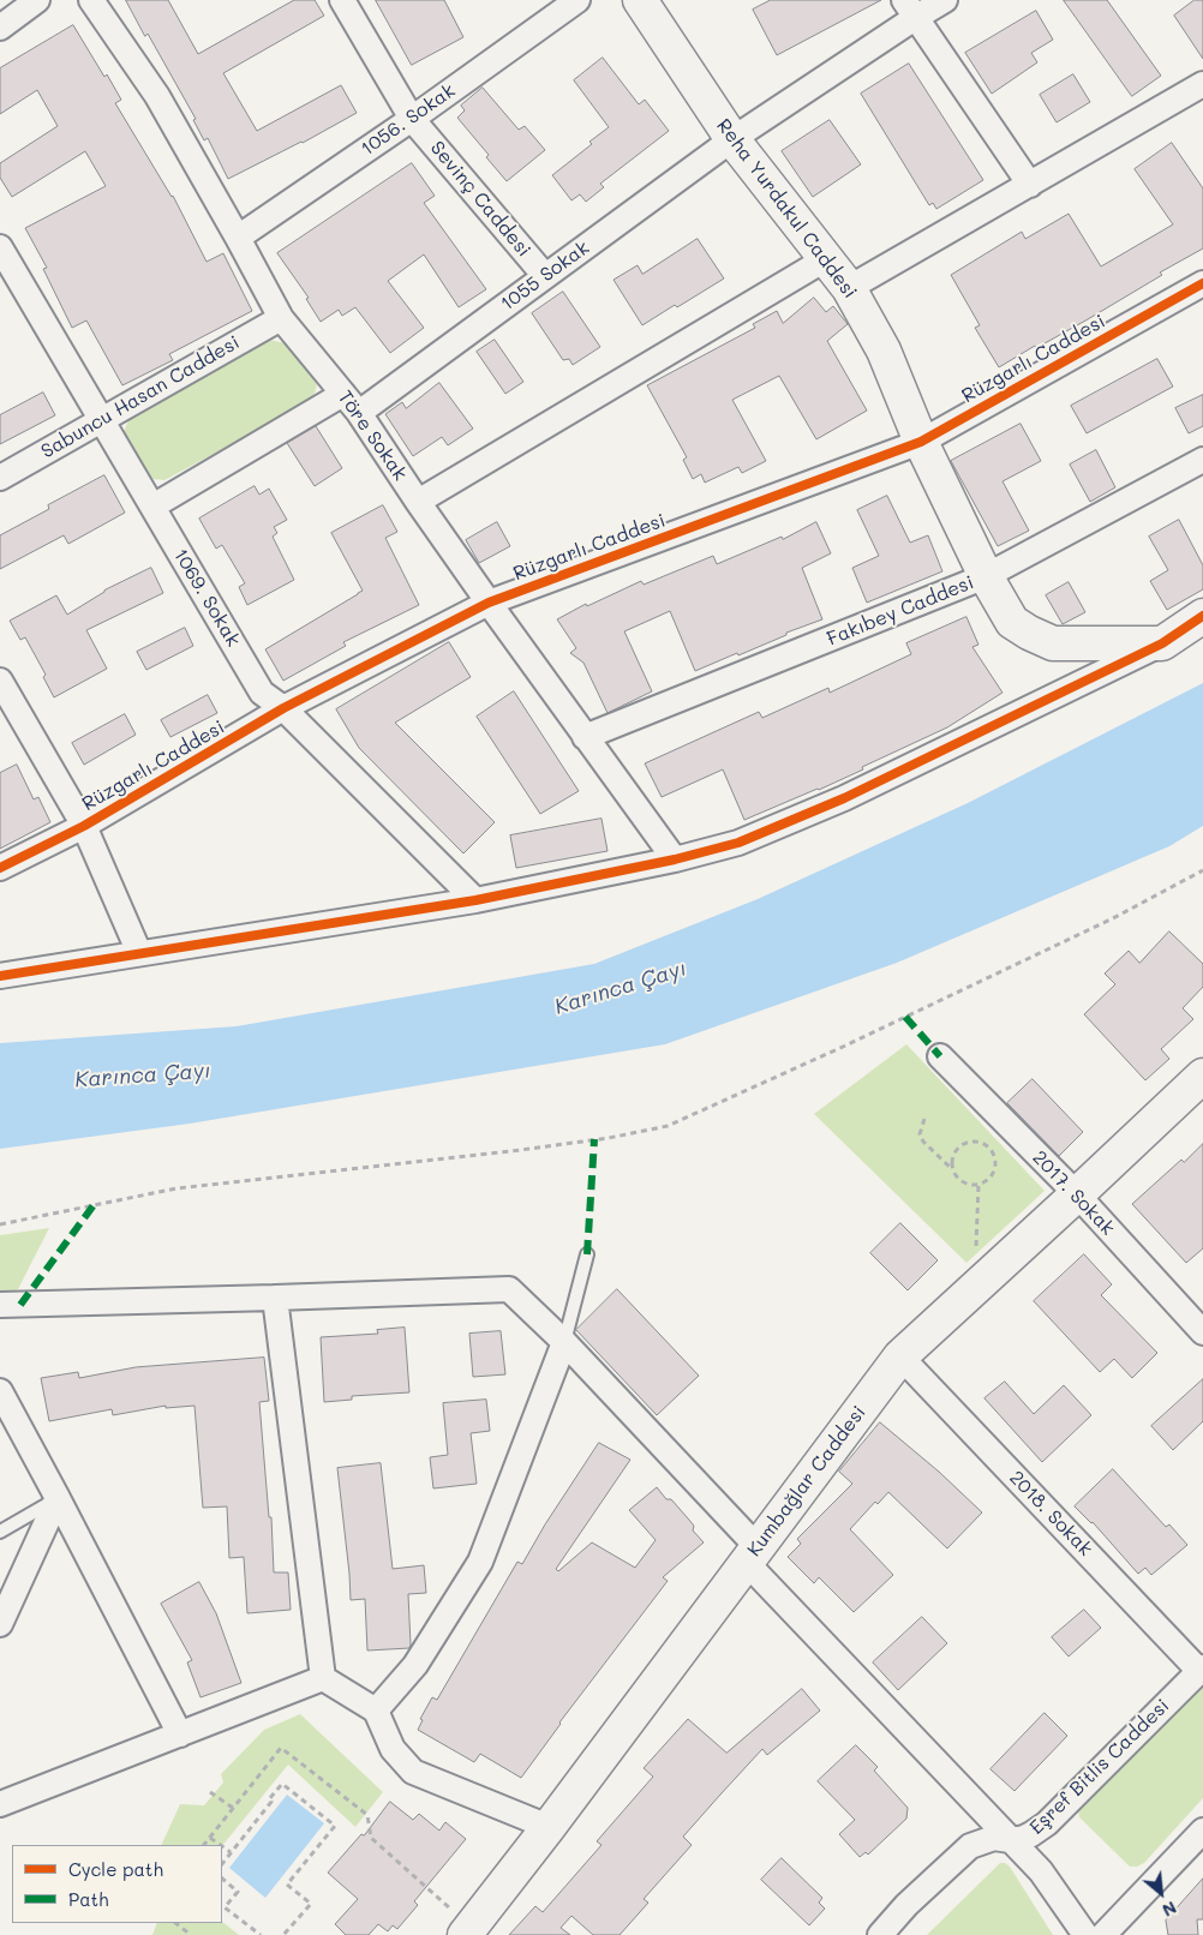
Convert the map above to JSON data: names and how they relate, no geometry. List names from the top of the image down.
{
  "streets": {
    "main road": ["Reha Yurdakul Caddesi", "Kumbağlar Caddesi"],
    "street": [
      "1056. Sokak",
      "Sevinç Caddesi",
      "1055 Sokak",
      "Rüzgarlı Caddesi",
      "Sabuncu Hasan Caddesi",
      "Töre Sokak",
      "1069. Sokak",
      "Fakıbey Caddesi",
      "2017. Sokak",
      "2018. Sokak",
      "Eşref Bitlis Caddesi"
    ]
  },
  "crossings": [
    ["1056. Sokak", "Sevinç Caddesi"],
    ["1056. Sokak", "Töre Sokak"],
    ["Sevinç Caddesi", "1055 Sokak"],
    ["Reha Yurdakul Caddesi", "1055 Sokak"],
    ["Reha Yurdakul Caddesi", "Rüzgarlı Caddesi"],
    ["Reha Yurdakul Caddesi", "Fakıbey Caddesi"],
    ["1055 Sokak", "Töre Sokak"],
    ["Rüzgarlı Caddesi", "Töre Sokak"],
    ["Rüzgarlı Caddesi", "1069. Sokak"],
    ["Sabuncu Hasan Caddesi", "Töre Sokak"],
    ["Sabuncu Hasan Caddesi", "1069. Sokak"],
    ["Töre Sokak", "Fakıbey Caddesi"],
    ["2017. Sokak", "Kumbağlar Caddesi"],
    ["Kumbağlar Caddesi", "2018. Sokak"],
    ["2018. Sokak", "Eşref Bitlis Caddesi"]
  ],
  "water": ["Karınca Çayı"],
  "legend": ["Cycle path", "Path"],
  "north": "bottom right"
}
